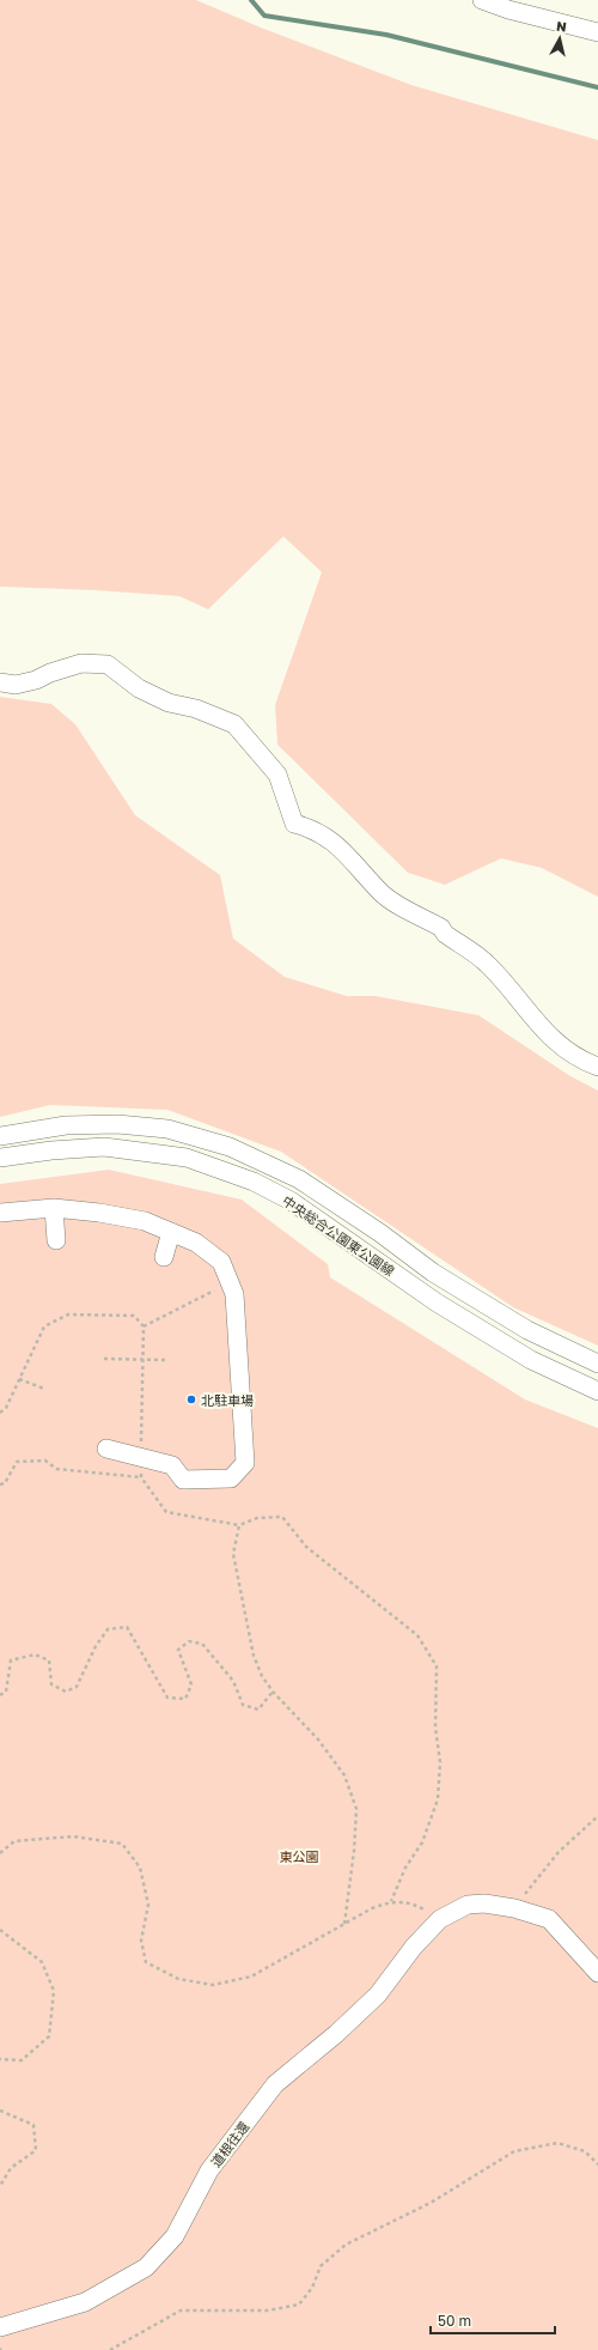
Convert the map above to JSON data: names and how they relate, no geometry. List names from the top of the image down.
{
  "streets": {
    "street": ["中央総合公園東公園線", "道根往還"]
  },
  "parks": ["東公園"],
  "places": ["北駐車場"],
  "scale_bar": "50 m",
  "north": "top"
}
